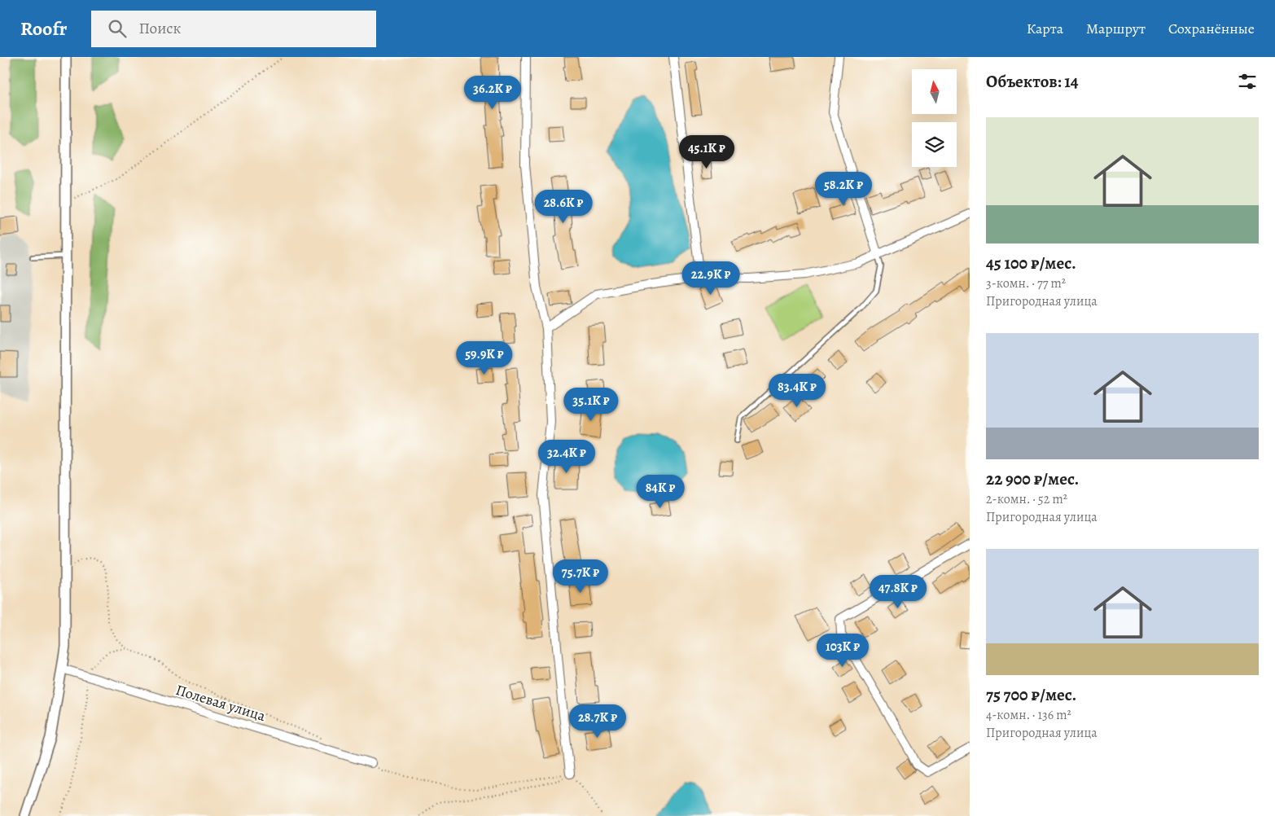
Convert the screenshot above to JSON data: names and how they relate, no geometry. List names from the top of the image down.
{
  "streets": {
    "street": ["Полевая улица"]
  },
  "north": "top",
  "page": {
    "header": "Roofr",
    "search": "Поиск",
    "nav": ["Карта", "Маршрут", "Сохранённые"],
    "heading": "Объектов: 14",
    "price": [
      "36.2K ₽",
      "45.1K ₽",
      "58.2K ₽",
      "28.6K ₽",
      "22.9K ₽",
      "59.9K ₽",
      "83.4K ₽",
      "35.1K ₽",
      "32.4K ₽",
      "84K ₽",
      "75.7K ₽",
      "47.8K ₽",
      "103K ₽",
      "28.7K ₽"
    ],
    "list": [
      {
        "name": "45 100 ₽/мес.",
        "note": "3-комн. · 77 m² · Пригородная улица"
      },
      {
        "name": "22 900 ₽/мес.",
        "note": "2-комн. · 52 m² · Пригородная улица"
      },
      {
        "name": "75 700 ₽/мес.",
        "note": "4-комн. · 136 m² · Пригородная улица"
      }
    ]
  }
}
